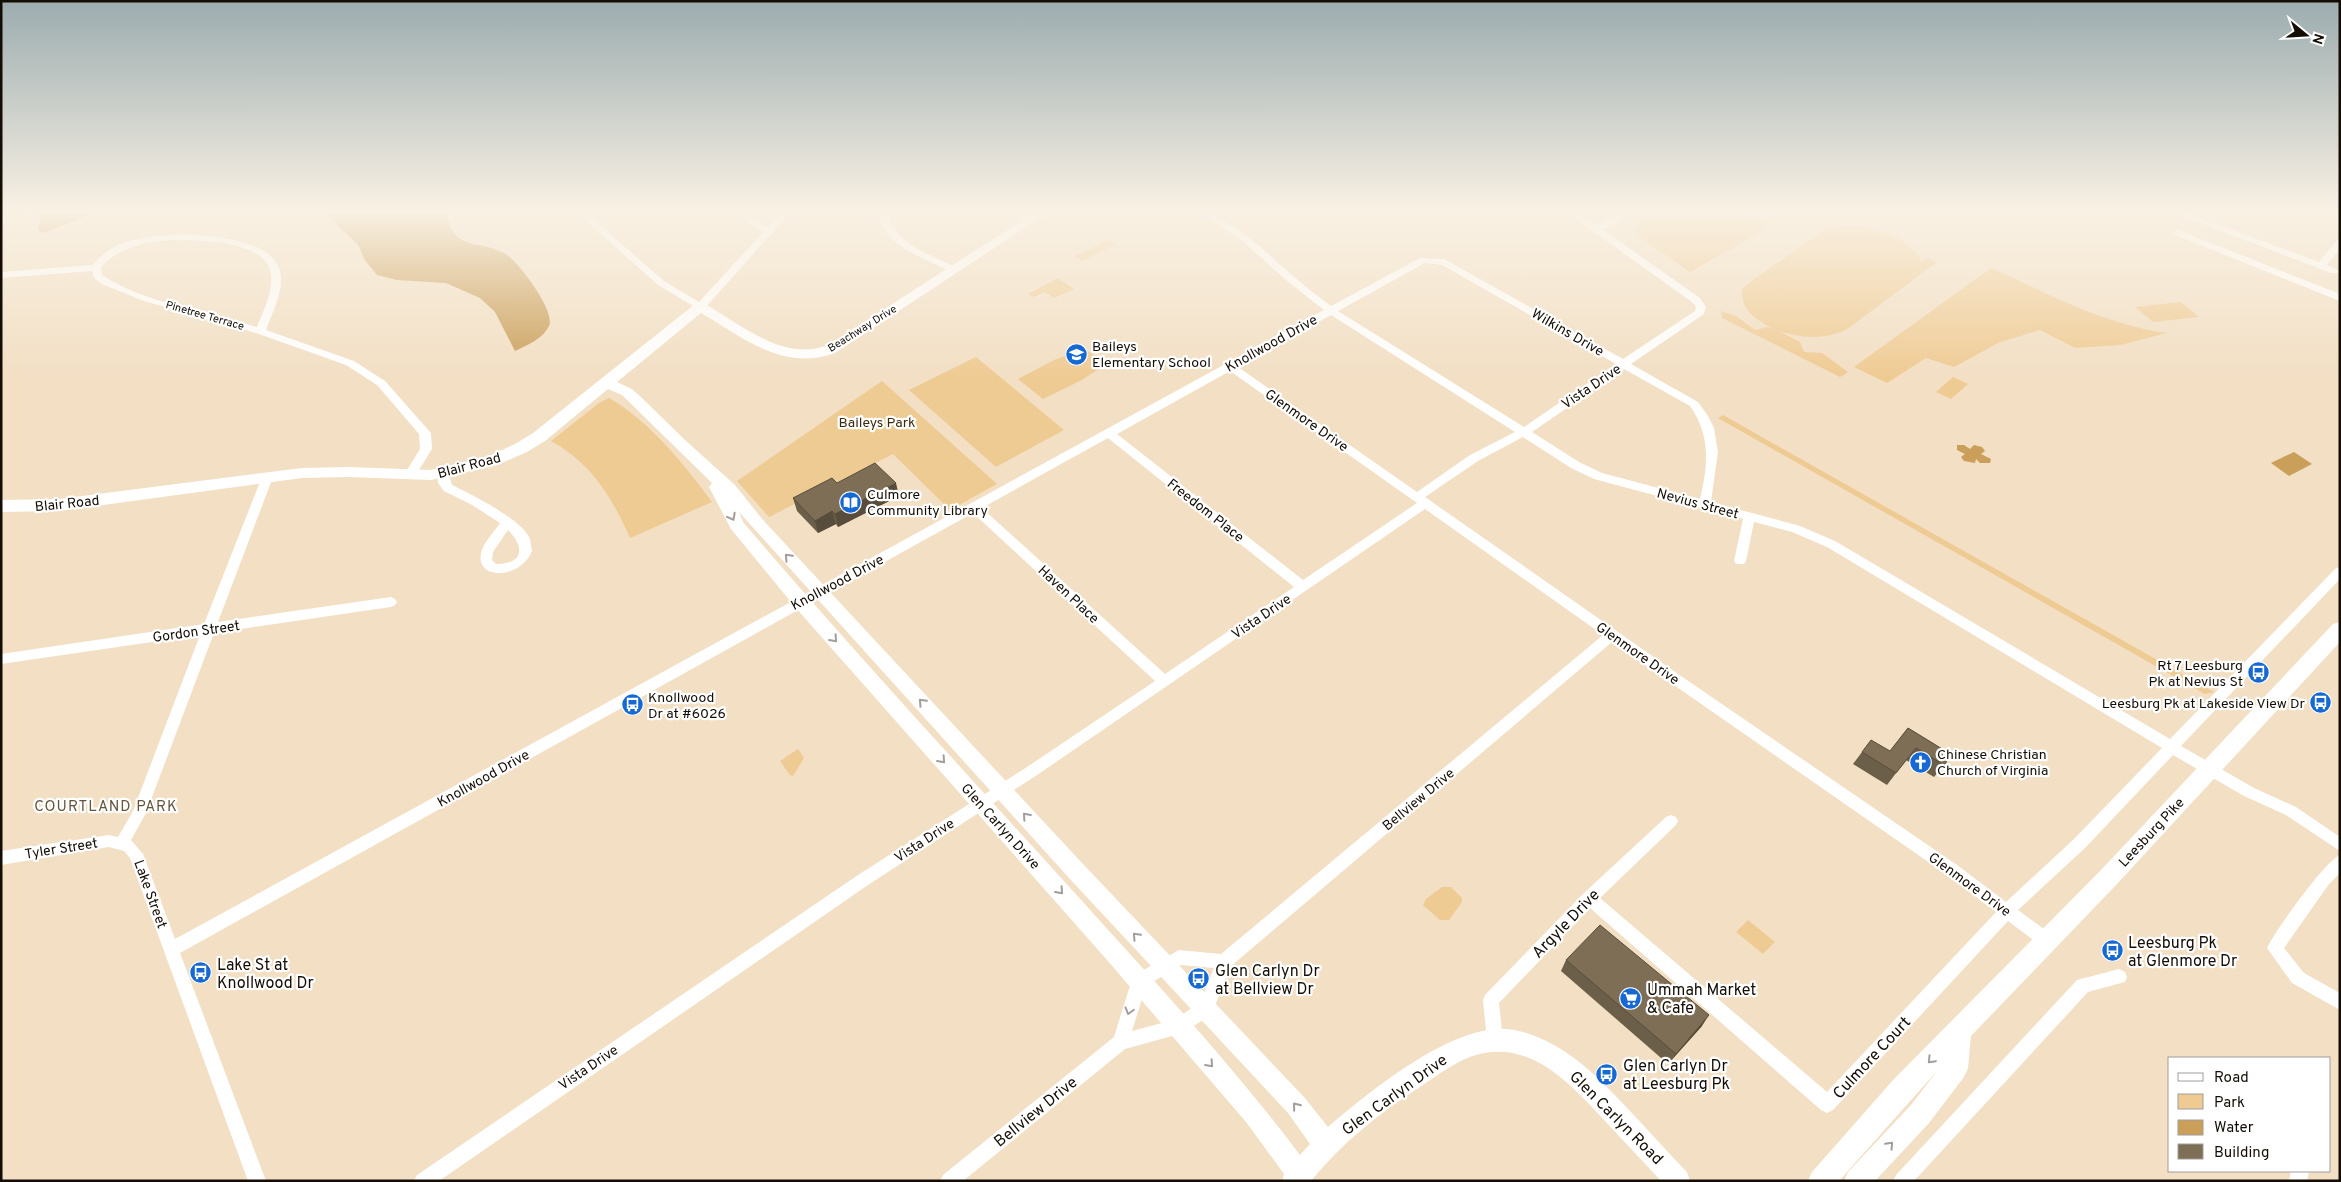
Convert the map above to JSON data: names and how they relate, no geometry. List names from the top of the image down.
{
  "streets": {
    "main road": ["Leesburg Pike"],
    "street": [
      "Pinetree Terrace",
      "Beachway Drive",
      "Wilkins Drive",
      "Knollwood Drive",
      "Vista Drive",
      "Glenmore Drive",
      "Blair Road",
      "Nevius Street",
      "Freedom Place",
      "Haven Place",
      "Gordon Street",
      "Bellview Drive",
      "Glen Carlyn Drive",
      "Tyler Street",
      "Lake Street",
      "Argyle Drive",
      "Culmore Court",
      "Glen Carlyn Road"
    ]
  },
  "crossings": [
    ["Pinetree Terrace", "Blair Road"],
    ["Beachway Drive", "Blair Road"],
    ["Wilkins Drive", "Knollwood Drive"],
    ["Wilkins Drive", "Vista Drive"],
    ["Wilkins Drive", "Nevius Street"],
    ["Knollwood Drive", "Glenmore Drive"],
    ["Knollwood Drive", "Nevius Street"],
    ["Knollwood Drive", "Freedom Place"],
    ["Knollwood Drive", "Haven Place"],
    ["Knollwood Drive", "Glen Carlyn Drive"],
    ["Knollwood Drive", "Lake Street"],
    ["Vista Drive", "Glenmore Drive"],
    ["Vista Drive", "Nevius Street"],
    ["Vista Drive", "Freedom Place"],
    ["Vista Drive", "Haven Place"],
    ["Vista Drive", "Glen Carlyn Drive"],
    ["Glenmore Drive", "Bellview Drive"],
    ["Glenmore Drive", "Leesburg Pike"],
    ["Glenmore Drive", "Culmore Court"],
    ["Blair Road", "Glen Carlyn Drive"],
    ["Nevius Street", "Leesburg Pike"],
    ["Bellview Drive", "Glen Carlyn Drive"],
    ["Glen Carlyn Drive", "Argyle Drive"],
    ["Glen Carlyn Drive", "Glen Carlyn Road"],
    ["Tyler Street", "Lake Street"],
    ["Argyle Drive", "Culmore Court"],
    ["Argyle Drive", "Glen Carlyn Road"]
  ],
  "districts": ["COURTLAND PARK"],
  "parks": ["Baileys Park"],
  "places": {
    "school or university": ["Baileys Elementary School"],
    "library": ["Culmore Community Library"],
    "bus stop": [
      "Rt 7 Leesburg Pk at Nevius St",
      "Leesburg Pk at Lakeside View Dr",
      "Knollwood Dr at #6026",
      "Leesburg Pk at Glenmore Dr",
      "Lake St at Knollwood Dr",
      "Glen Carlyn Dr at Bellview Dr",
      "Glen Carlyn Dr at Leesburg Pk"
    ],
    "church": ["Chinese Christian Church of Virginia"],
    "supermarket": ["Ummah Market & Cafe"]
  },
  "legend": [
    "Road",
    "Park",
    "Water",
    "Building"
  ],
  "north": "right"
}
